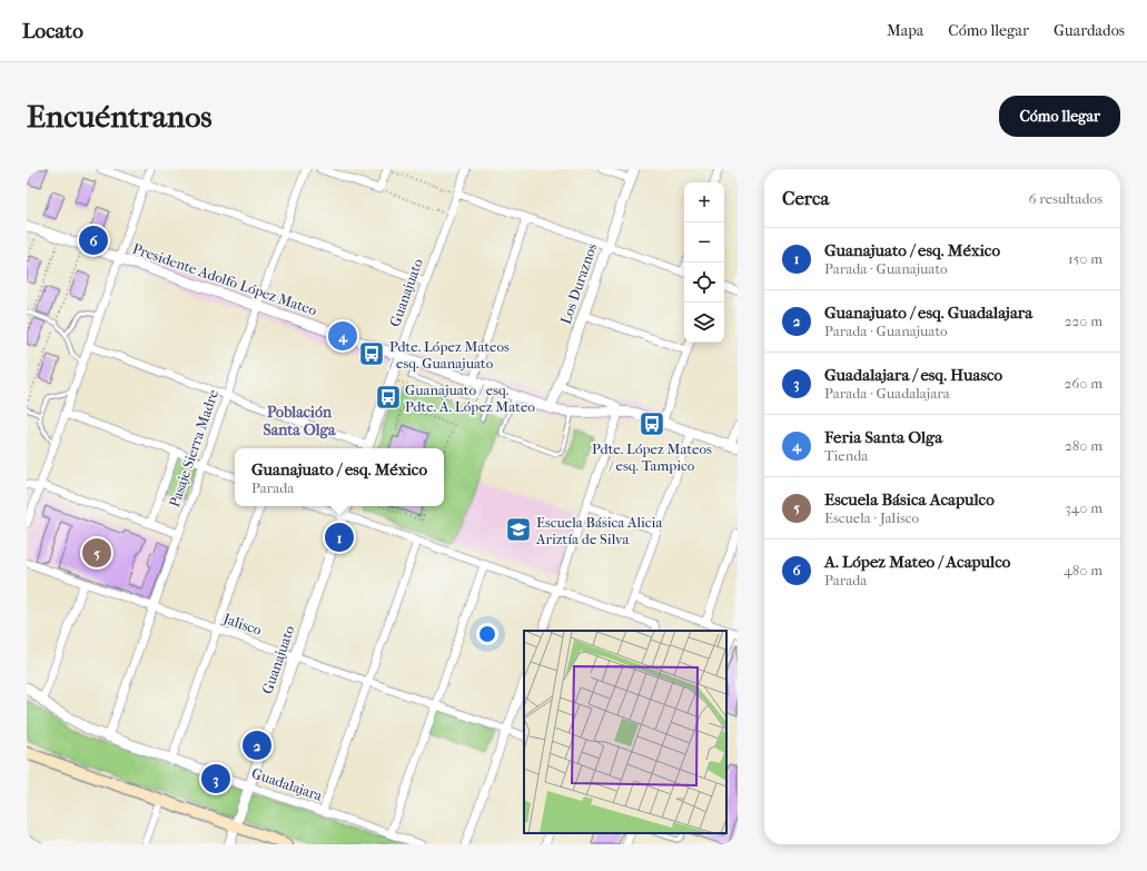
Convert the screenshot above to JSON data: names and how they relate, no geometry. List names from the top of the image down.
{
  "streets": {
    "street": [
      "Presidente Adolfo López Mateo",
      "Los Duraznos",
      "Guanajuato",
      "Pasaje Sierra Madre",
      "Jalisco",
      "Guadalajara"
    ]
  },
  "crossings": [
    ["Presidente Adolfo López Mateo", "Los Duraznos"],
    ["Presidente Adolfo López Mateo", "Guanajuato"],
    ["Presidente Adolfo López Mateo", "Pasaje Sierra Madre"],
    ["Guanajuato", "Jalisco"],
    ["Guanajuato", "Guadalajara"],
    ["Pasaje Sierra Madre", "Jalisco"],
    ["Pasaje Sierra Madre", "Guadalajara"]
  ],
  "districts": ["Población Santa Olga"],
  "places": {
    "bus stop": ["Pdte. López Mateos / esq. Guanajuato", "Guanajuato / esq. Pdte. A. López Mateo", "Pdte. López Mateos / esq. Tampico"],
    "school or university": ["Escuela Básica Alicia Ariztía de Silva"]
  },
  "page": {
    "header": "Locato",
    "nav": ["Mapa", "Cómo llegar", "Guardados"],
    "buttons": "Cómo llegar",
    "title": "Encuéntranos",
    "heading": ["Cerca", "6 resultados"],
    "map_buttons": ["+", "−"],
    "pins": [
      "6",
      "4",
      "1",
      "5",
      "2",
      "3"
    ],
    "list": [
      {
        "mark": "1",
        "name": "Guanajuato / esq. México",
        "note": "Parada · Guanajuato",
        "value": "150 m"
      },
      {
        "mark": "2",
        "name": "Guanajuato / esq. Guadalajara",
        "note": "Parada · Guanajuato",
        "value": "220 m"
      },
      {
        "mark": "3",
        "name": "Guadalajara / esq. Huasco",
        "note": "Parada · Guadalajara",
        "value": "260 m"
      },
      {
        "mark": "4",
        "name": "Feria Santa Olga",
        "note": "Tienda",
        "value": "280 m"
      },
      {
        "mark": "5",
        "name": "Escuela Básica Acapulco",
        "note": "Escuela · Jalisco",
        "value": "340 m"
      },
      {
        "mark": "6",
        "name": "A. López Mateo / Acapulco",
        "note": "Parada",
        "value": "480 m"
      }
    ],
    "popup": ["Guanajuato / esq. México", "Parada"]
  }
}
